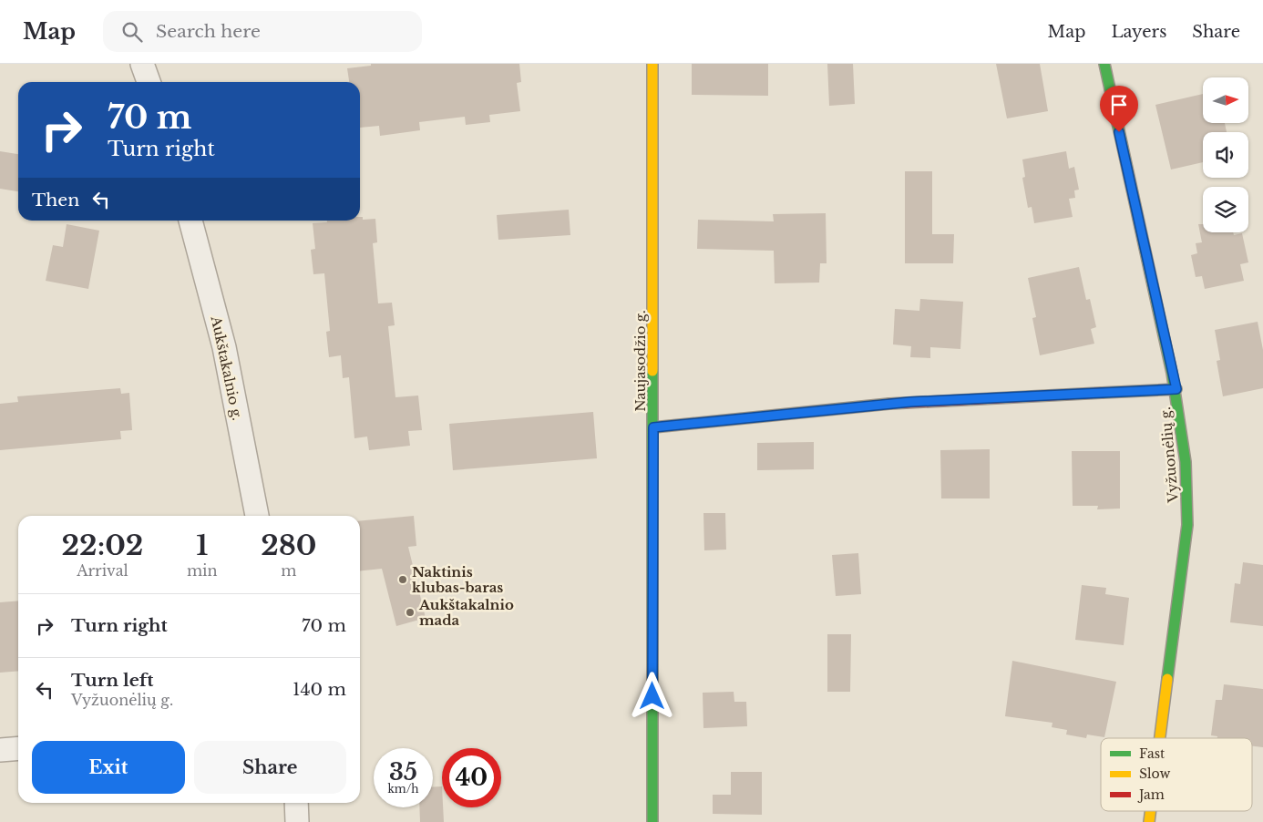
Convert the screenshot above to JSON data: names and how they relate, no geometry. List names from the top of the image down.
{
  "streets": {
    "street": ["Naujasodžio g.", "Aukštakalnio g.", "Vyžuonėlių g."]
  },
  "places": ["Naktinis klubas-baras", "Aukštakalnio mada"],
  "legend": ["Fast", "Slow", "Jam"],
  "north": "right",
  "page": {
    "header": "Map",
    "search": "Search here",
    "nav": ["Map", "Layers", "Share"],
    "turn": ["70 m", "Turn right"],
    "then": "Then",
    "eta": [
      "22:02",
      "Arrival",
      "1",
      "min",
      "280",
      "m"
    ],
    "list": [
      {
        "name": "Turn right",
        "value": "70 m"
      },
      {
        "name": "Turn left",
        "note": "Vyžuonėlių g.",
        "value": "140 m"
      }
    ],
    "buttons": ["Exit", "Share"],
    "speed": "35 km/h",
    "limit": "40"
  }
}
